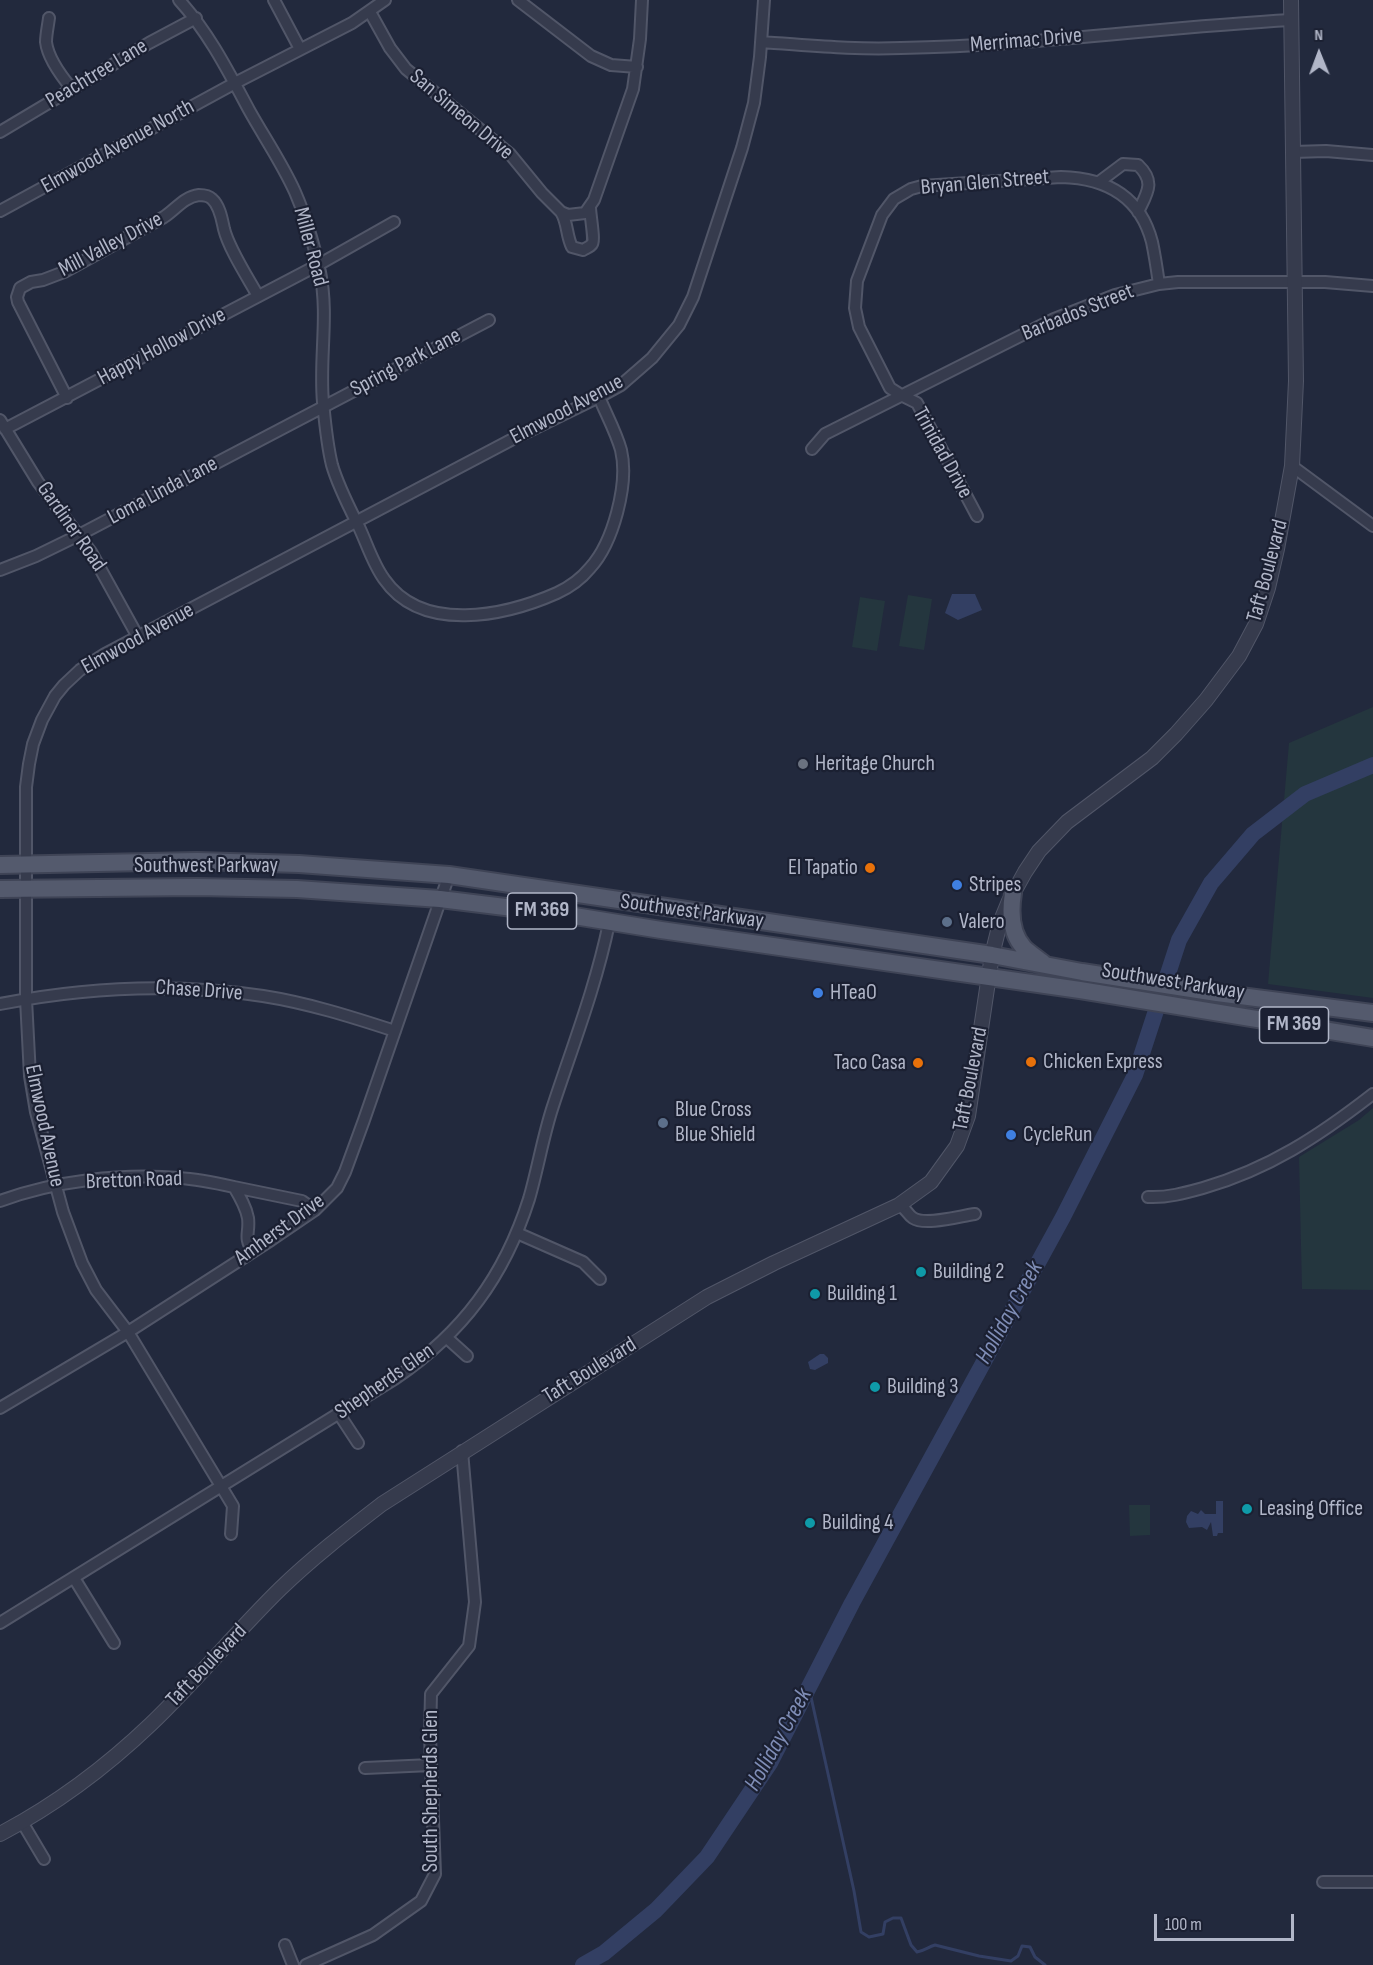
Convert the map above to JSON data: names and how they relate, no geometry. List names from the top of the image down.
{
  "streets": {
    "main road": ["Southwest Parkway", "FM 369"],
    "street": [
      "Merrimac Drive",
      "Peachtree Lane",
      "San Simeon Drive",
      "Elmwood Avenue North",
      "Bryan Glen Street",
      "Mill Valley Drive",
      "Miller Road",
      "Barbados Street",
      "Happy Hollow Drive",
      "Spring Park Lane",
      "Elmwood Avenue",
      "Trinidad Drive",
      "Loma Linda Lane",
      "Gardiner Road",
      "Taft Boulevard",
      "Chase Drive",
      "Bretton Road",
      "Amherst Drive",
      "Shepherds Glen",
      "South Shepherds Glen"
    ]
  },
  "crossings": [
    ["Merrimac Drive", "Elmwood Avenue"],
    ["Merrimac Drive", "Taft Boulevard"],
    ["Peachtree Lane", "Miller Road"],
    ["San Simeon Drive", "Elmwood Avenue North"],
    ["Elmwood Avenue North", "Miller Road"],
    ["Bryan Glen Street", "Barbados Street"],
    ["Bryan Glen Street", "Trinidad Drive"],
    ["Mill Valley Drive", "Happy Hollow Drive"],
    ["Miller Road", "Happy Hollow Drive"],
    ["Miller Road", "Spring Park Lane"],
    ["Miller Road", "Elmwood Avenue"],
    ["Miller Road", "Loma Linda Lane"],
    ["Barbados Street", "Trinidad Drive"],
    ["Barbados Street", "Taft Boulevard"],
    ["Happy Hollow Drive", "Gardiner Road"],
    ["Spring Park Lane", "Loma Linda Lane"],
    ["Elmwood Avenue", "Gardiner Road"],
    ["Elmwood Avenue", "Southwest Parkway"],
    ["Elmwood Avenue", "Chase Drive"],
    ["Elmwood Avenue", "Bretton Road"],
    ["Elmwood Avenue", "Amherst Drive"],
    ["Elmwood Avenue", "Shepherds Glen"],
    ["Loma Linda Lane", "Gardiner Road"],
    ["Taft Boulevard", "Southwest Parkway"],
    ["Taft Boulevard", "South Shepherds Glen"],
    ["Southwest Parkway", "Amherst Drive"],
    ["Southwest Parkway", "Shepherds Glen"],
    ["Chase Drive", "Amherst Drive"],
    ["Bretton Road", "Amherst Drive"]
  ],
  "water": ["Holliday Creek"],
  "places": [
    "Heritage Church",
    "El Tapatio",
    "Stripes",
    "Valero",
    "HTeaO",
    "Chicken Express",
    "Taco Casa",
    "Blue Cross Blue Shield",
    "CycleRun",
    "Building 2",
    "Building 1",
    "Building 3",
    "Leasing Office",
    "Building 4"
  ],
  "scale_bar": "100 m",
  "north": "top"
}
